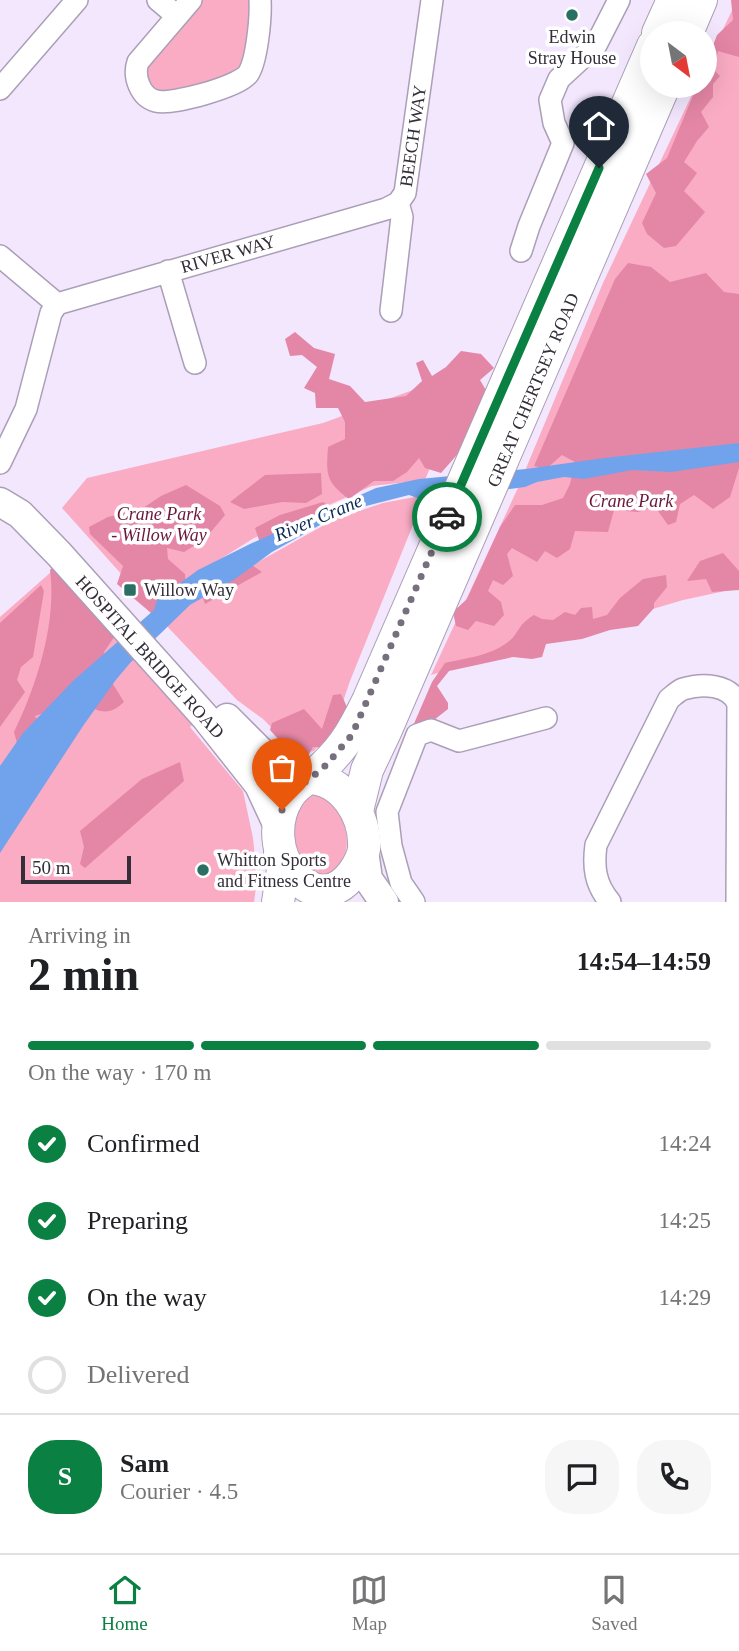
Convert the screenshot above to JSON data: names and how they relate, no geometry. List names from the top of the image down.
{
  "streets": {
    "highway": ["GREAT CHERTSEY ROAD"],
    "main road": ["HOSPITAL BRIDGE ROAD"],
    "street": ["BEECH WAY", "RIVER WAY"]
  },
  "crossings": [
    ["BEECH WAY", "RIVER WAY"],
    ["GREAT CHERTSEY ROAD", "HOSPITAL BRIDGE ROAD"]
  ],
  "water": ["River Crane"],
  "parks": ["Crane Park", "Crane Park - Willow Way"],
  "places": {
    "other": ["Edwin Stray House", "Whitton Sports and Fitness Centre"],
    "transit": ["Willow Way"]
  },
  "scale_bar": "50 m",
  "north": "bottom right",
  "page": {
    "scale": "50 m",
    "heading": ["2 min", "Arriving in", "14:54–14:59"],
    "panel": ["Sam", "Courier · 4.5"],
    "bar": "On the way · 170 m",
    "list": [
      ["Confirmed", "14:24"],
      ["Preparing", "14:25"],
      ["On the way", "14:29"],
      "Delivered"
    ],
    "round": "S",
    "tabs": ["Home", "Map", "Saved"]
  }
}
